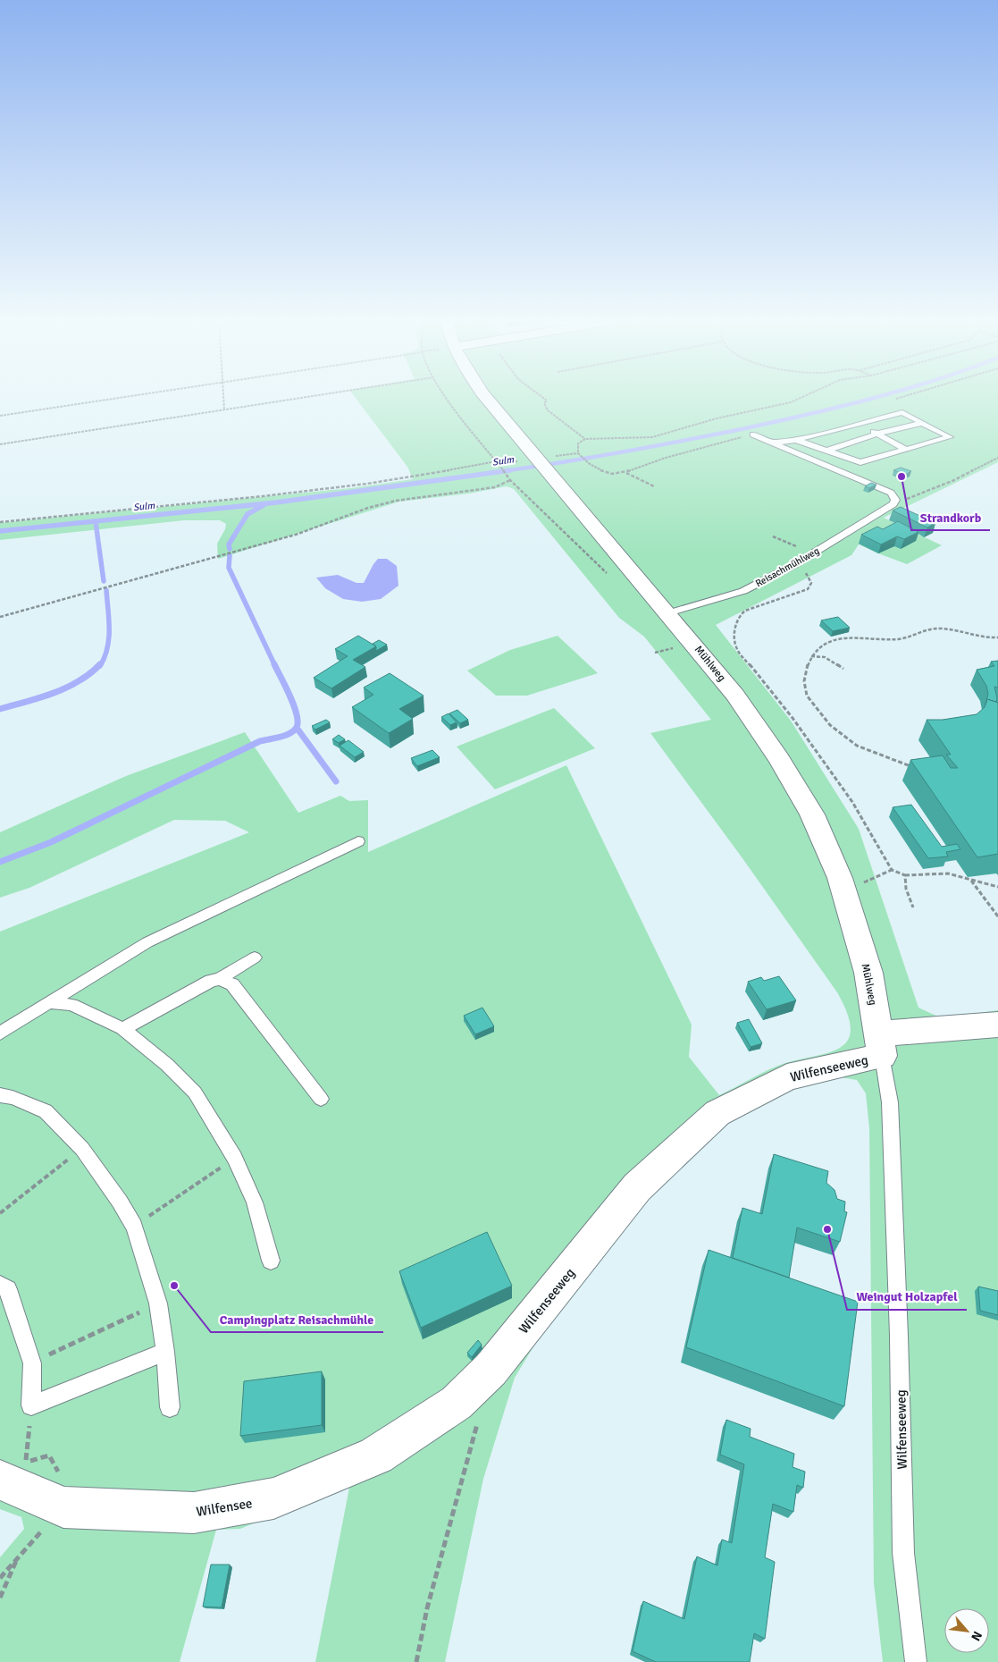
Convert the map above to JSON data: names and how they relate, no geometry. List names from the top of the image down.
{
  "streets": {
    "street": ["Mühlweg", "Wilfenseeweg", "Wilfensee"],
    "lane": ["Reisachmühlweg"]
  },
  "crossings": [
    ["Reisachmühlweg", "Mühlweg"],
    ["Mühlweg", "Wilfenseeweg"],
    ["Wilfenseeweg", "Wilfensee"]
  ],
  "water": ["Sulm"],
  "places": ["Strandkorb", "Weingut Holzapfel", "Campingplatz Reisachmühle"],
  "north": "bottom right"
}
